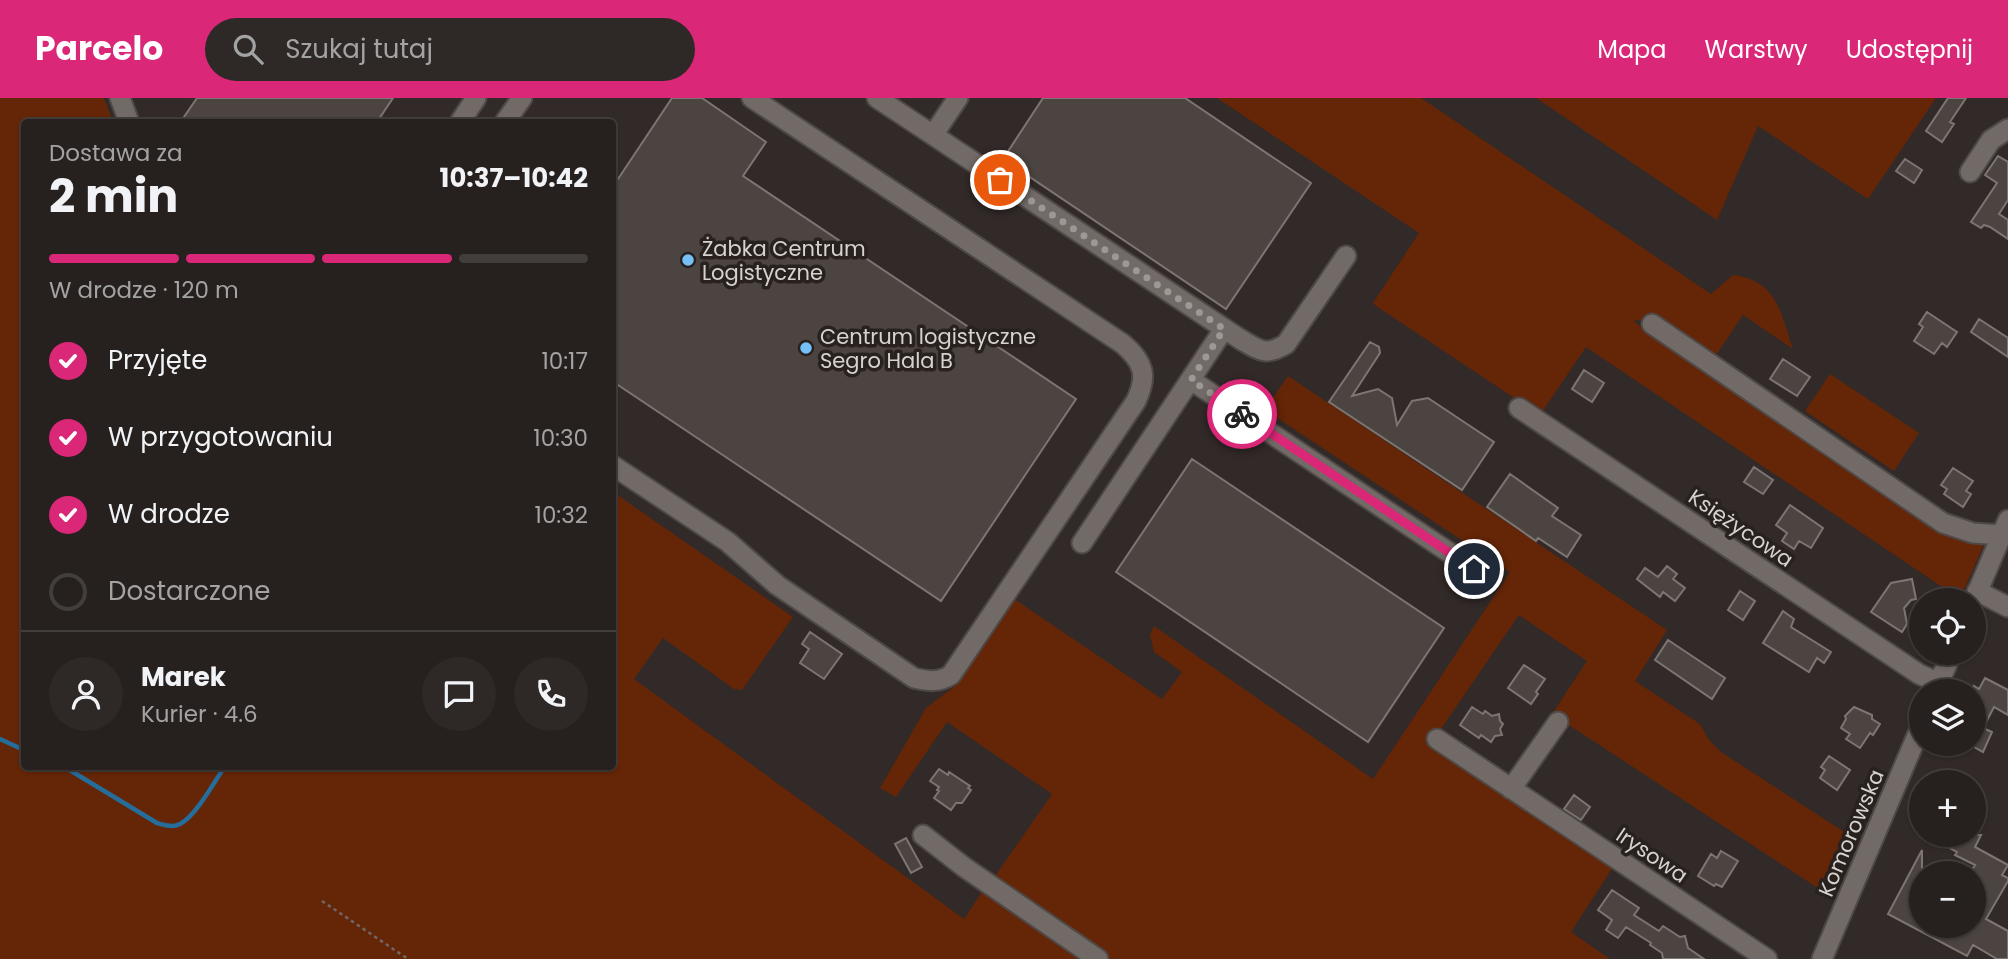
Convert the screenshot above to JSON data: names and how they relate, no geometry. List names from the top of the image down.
{
  "streets": {
    "street": ["Księżycowa", "Komorowska", "Irysowa"]
  },
  "places": ["Żabka Centrum Logistyczne", "Centrum logistyczne Segro Hala B"],
  "page": {
    "header": "Parcelo",
    "search": "Szukaj tutaj",
    "nav": ["Mapa", "Warstwy", "Udostępnij"],
    "heading": ["2 min", "Dostawa za", "10:37–10:42"],
    "panel": ["Marek", "Kurier · 4.6"],
    "bar": "W drodze · 120 m",
    "list": [
      ["Przyjęte", "10:17"],
      ["W przygotowaniu", "10:30"],
      ["W drodze", "10:32"],
      "Dostarczone"
    ],
    "map_buttons": ["+", "−"]
  }
}
